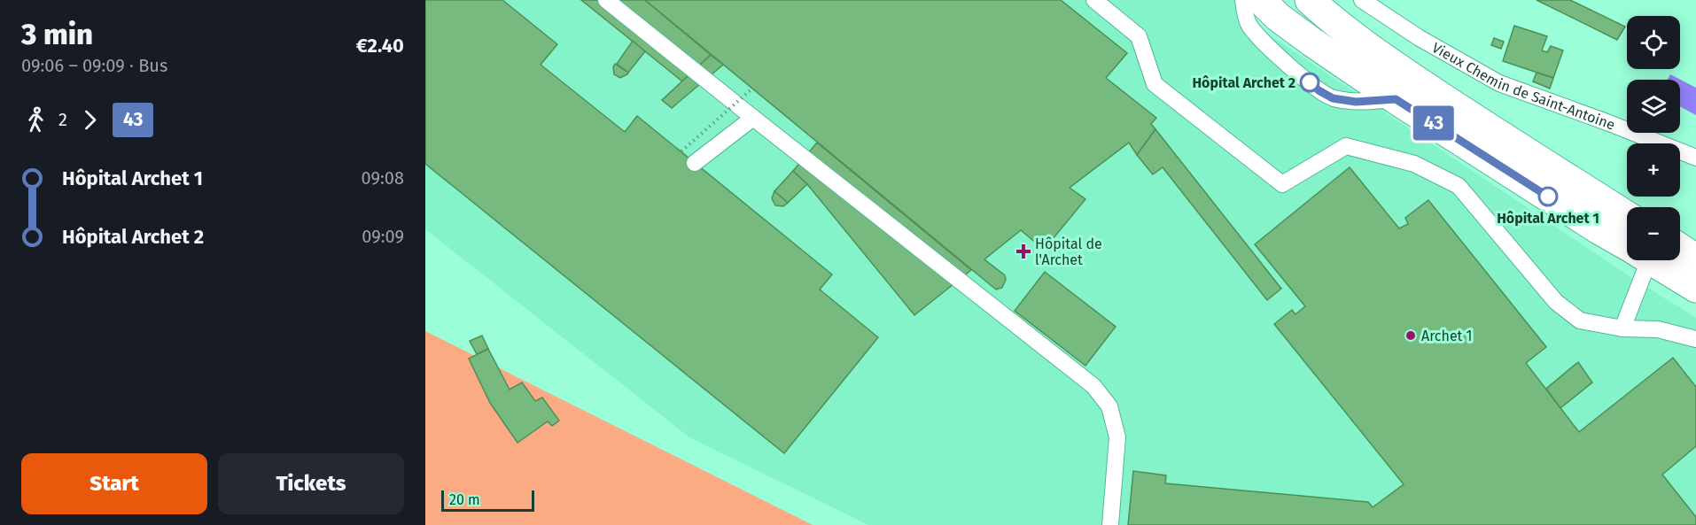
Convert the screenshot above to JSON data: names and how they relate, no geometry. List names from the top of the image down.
{
  "streets": {
    "lane": ["Vieux Chemin de Saint-Antoine"]
  },
  "places": {
    "other": ["Hôpital Archet 2", "Hôpital Archet 1", "Archet 1"],
    "health": ["Hôpital de l'Archet"]
  },
  "lines": ["bus line 43"],
  "scale_bar": "20 m",
  "page": {
    "heading": ["3 min", "09:06 – 09:09 · Bus", "€2.40"],
    "on_map": "43",
    "map_buttons": ["+", "−"],
    "legs": ["2", "43"],
    "list": [
      {
        "name": "Hôpital Archet 1",
        "value": "09:08"
      },
      {
        "name": "Hôpital Archet 2",
        "value": "09:09"
      }
    ],
    "buttons": ["Start", "Tickets"],
    "scale": "20 m"
  }
}
